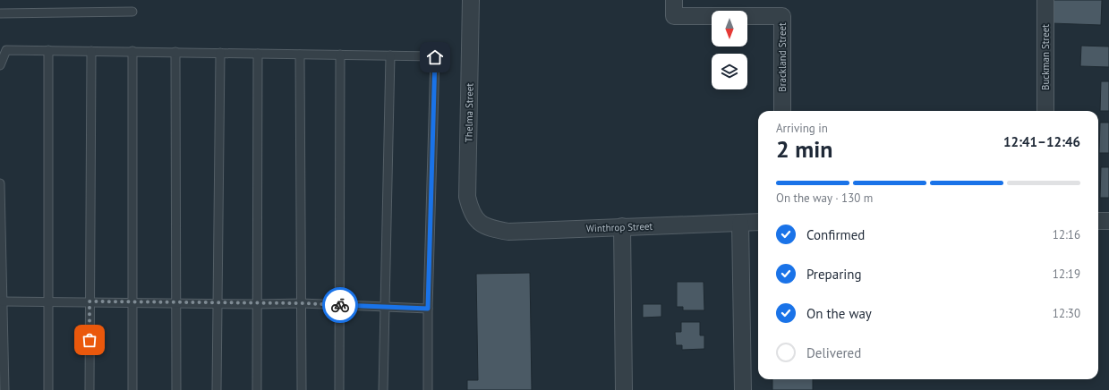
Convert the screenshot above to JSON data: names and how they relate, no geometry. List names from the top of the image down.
{
  "streets": {
    "street": [
      "Brackland Street",
      "Buckman Street",
      "Thelma Street",
      "Winthrop Street"
    ]
  },
  "crossings": [
    ["Thelma Street", "Winthrop Street"]
  ],
  "north": "bottom",
  "page": {
    "heading": ["2 min", "Arriving in", "12:41–12:46"],
    "bar": "On the way · 130 m",
    "list": [
      ["Confirmed", "12:16"],
      ["Preparing", "12:19"],
      ["On the way", "12:30"],
      "Delivered"
    ]
  }
}
